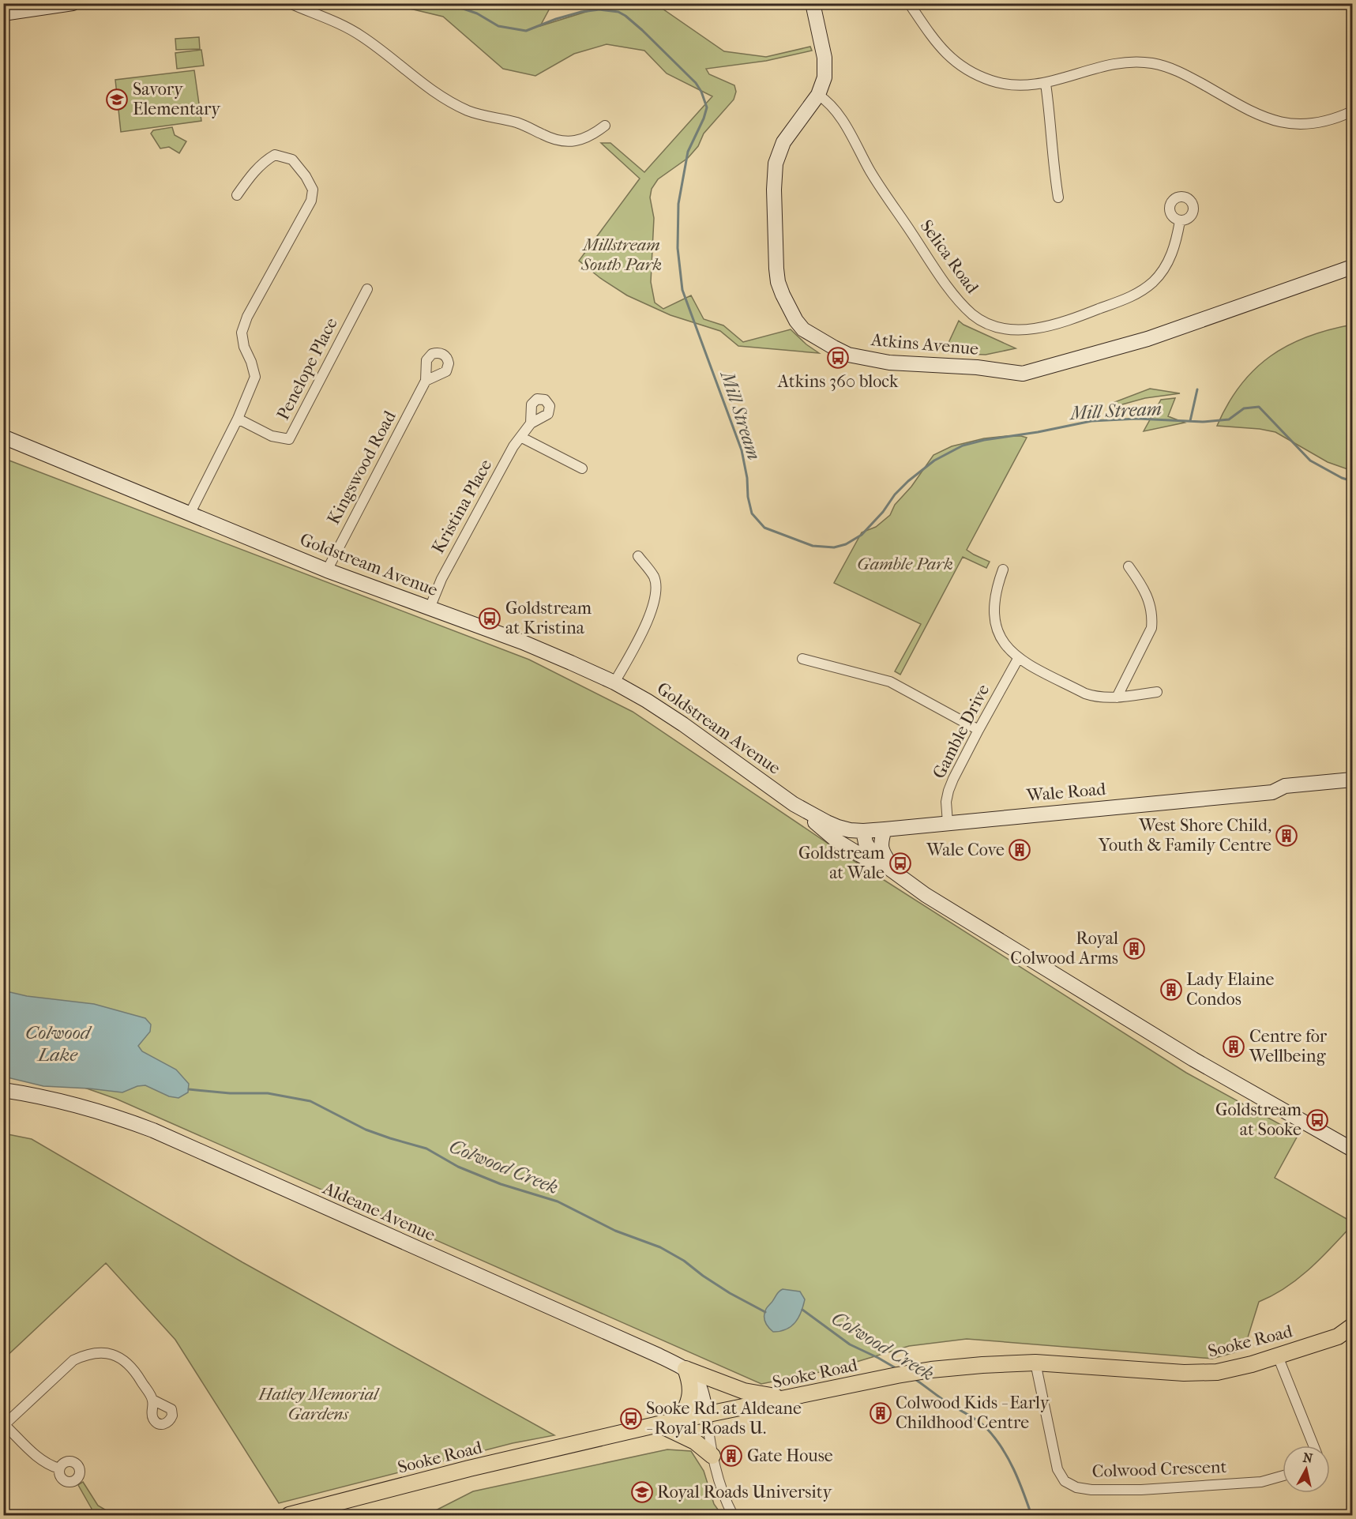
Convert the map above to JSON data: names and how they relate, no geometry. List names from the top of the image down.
{
  "streets": {
    "main road": ["Sooke Road"],
    "street": [
      "Selica Road",
      "Atkins Avenue",
      "Penelope Place",
      "Kingswood Road",
      "Kristina Place",
      "Goldstream Avenue",
      "Gamble Drive",
      "Wale Road",
      "Aldeane Avenue",
      "Colwood Crescent"
    ]
  },
  "crossings": [
    ["Selica Road", "Atkins Avenue"],
    ["Kingswood Road", "Goldstream Avenue"],
    ["Kristina Place", "Goldstream Avenue"],
    ["Goldstream Avenue", "Wale Road"],
    ["Gamble Drive", "Wale Road"],
    ["Aldeane Avenue", "Sooke Road"],
    ["Sooke Road", "Colwood Crescent"]
  ],
  "water": ["Mill Stream", "Colwood Lake", "Colwood Creek"],
  "parks": ["Millstream South Park", "Gamble Park", "Hatley Memorial Gardens"],
  "places": {
    "school or university": ["Savory Elementary", "Royal Roads University"],
    "bus stop": [
      "Atkins 360 block",
      "Goldstream at Kristina",
      "Goldstream at Wale",
      "Goldstream at Sooke",
      "Sooke Rd. at Aldeane - Royal Roads U."
    ],
    "building": [
      "West Shore Child, Youth & Family Centre",
      "Wale Cove",
      "Royal Colwood Arms",
      "Lady Elaine Condos",
      "Centre for Wellbeing",
      "Colwood Kids - Early Childhood Centre",
      "Gate House"
    ]
  },
  "north": "top"
}
